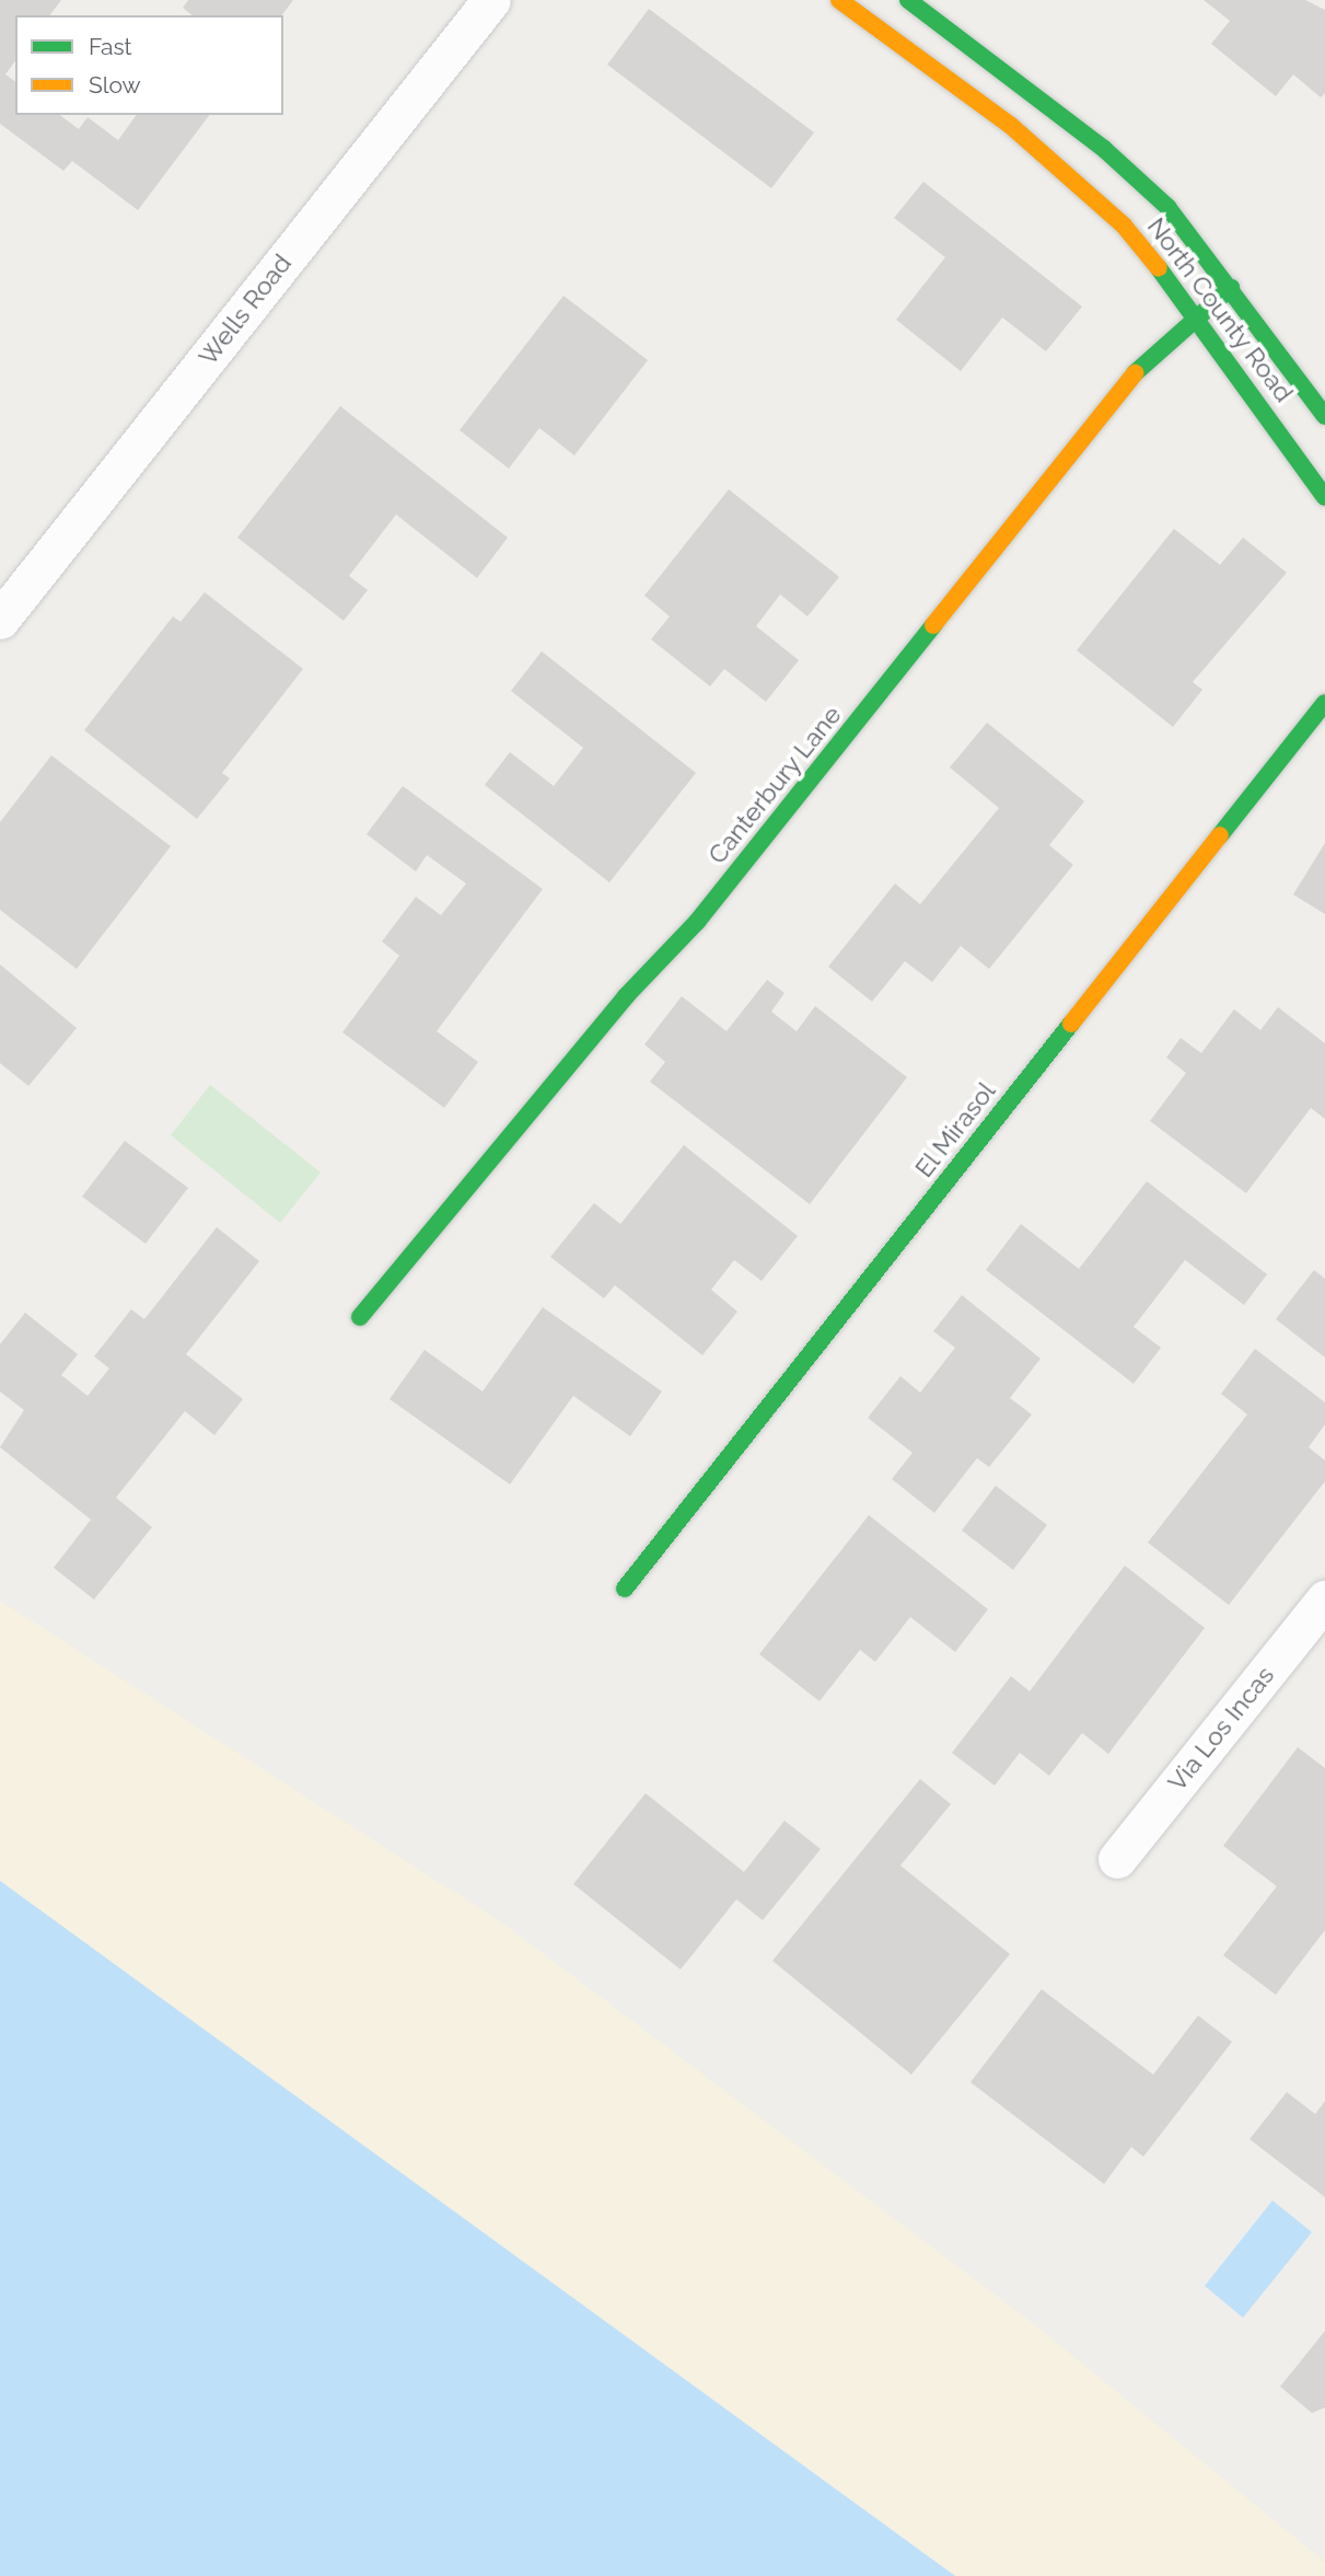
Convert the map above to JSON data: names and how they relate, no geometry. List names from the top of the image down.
{
  "streets": {
    "street": [
      "Wells Road",
      "North County Road",
      "Canterbury Lane",
      "El Mirasol",
      "Via Los Incas"
    ]
  },
  "crossings": [
    ["North County Road", "Canterbury Lane"]
  ],
  "legend": ["Fast", "Slow"]
}
